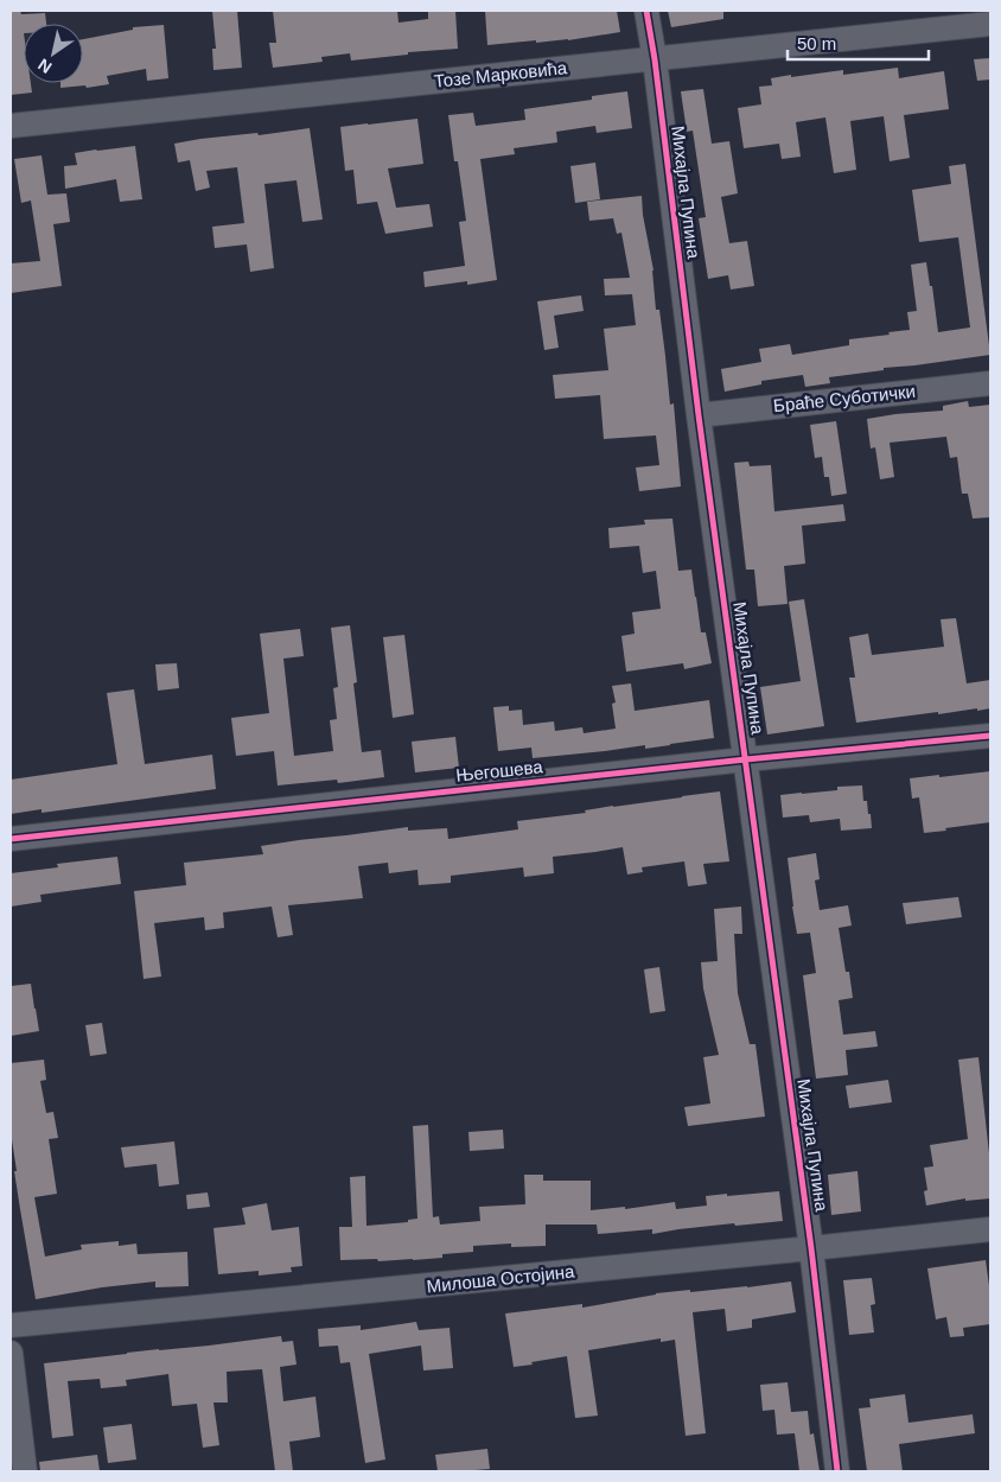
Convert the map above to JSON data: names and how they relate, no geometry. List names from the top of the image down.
{
  "streets": {
    "street": [
      "Тозе Марковића",
      "Михајла Пупина",
      "Браће Суботички",
      "Његошева",
      "Милоша Остојина"
    ]
  },
  "crossings": [
    ["Тозе Марковића", "Михајла Пупина"],
    ["Михајла Пупина", "Браће Суботички"],
    ["Михајла Пупина", "Његошева"],
    ["Михајла Пупина", "Милоша Остојина"]
  ],
  "scale_bar": "50 m",
  "north": "bottom left"
}
